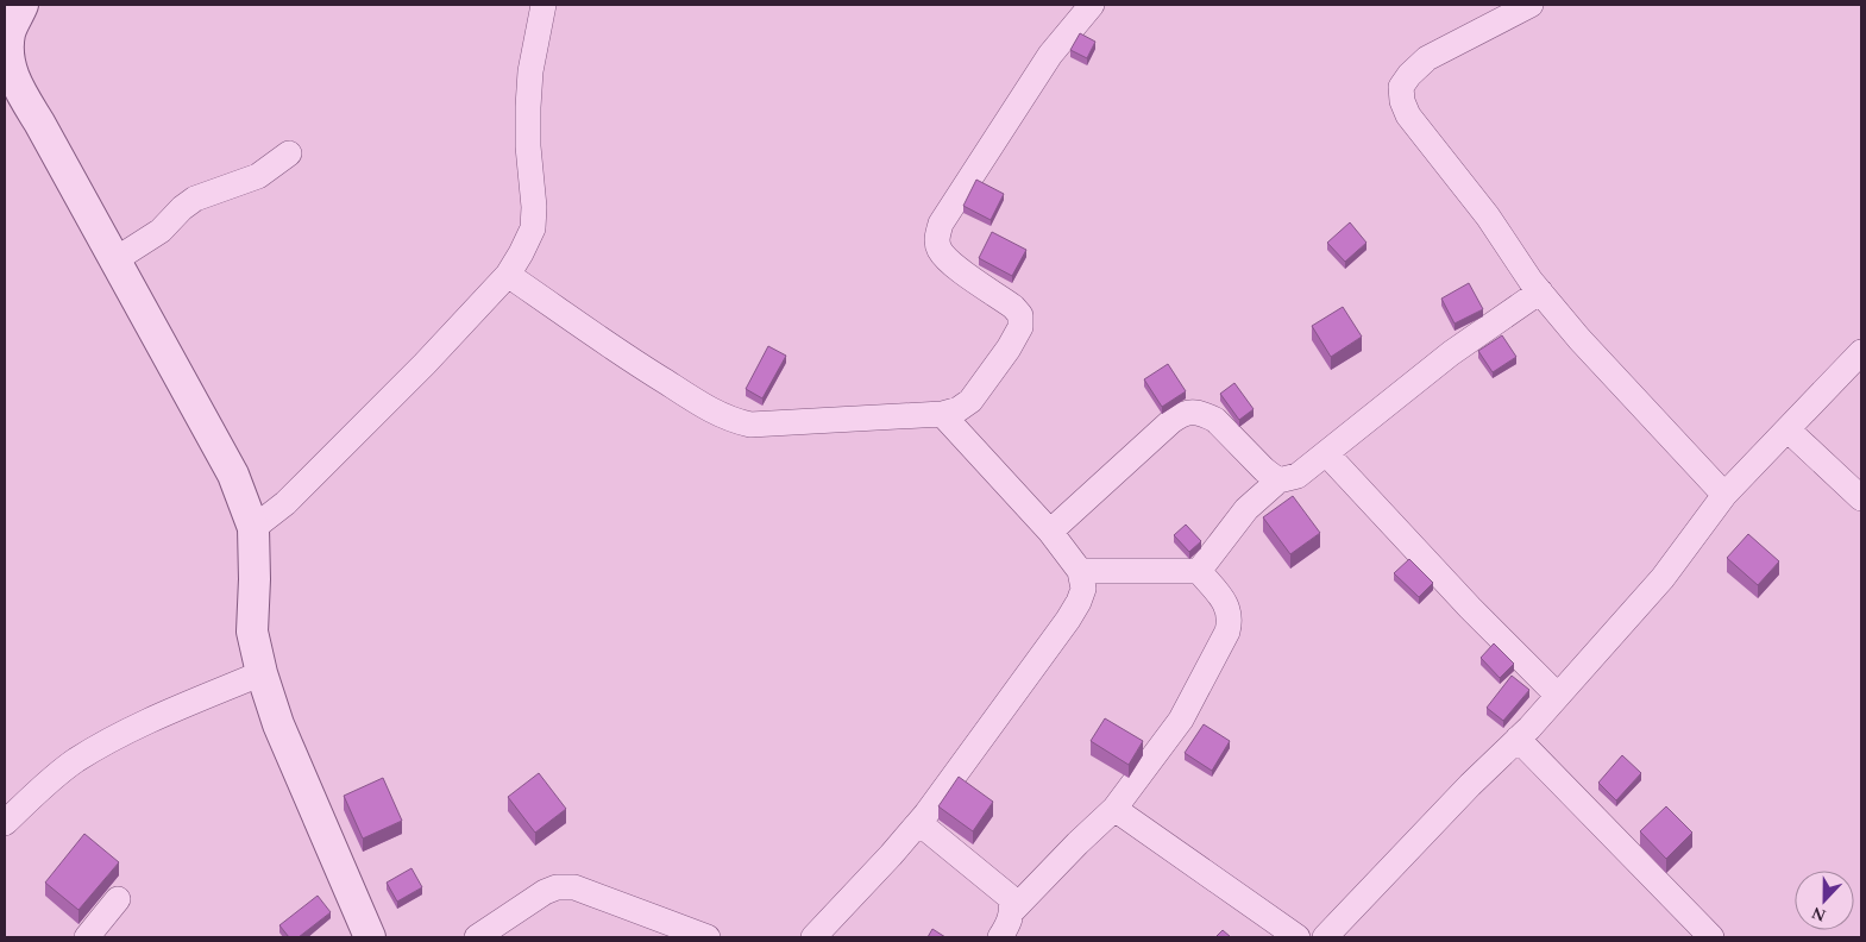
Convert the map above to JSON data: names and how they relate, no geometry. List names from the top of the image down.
{
  "north": "bottom"
}
